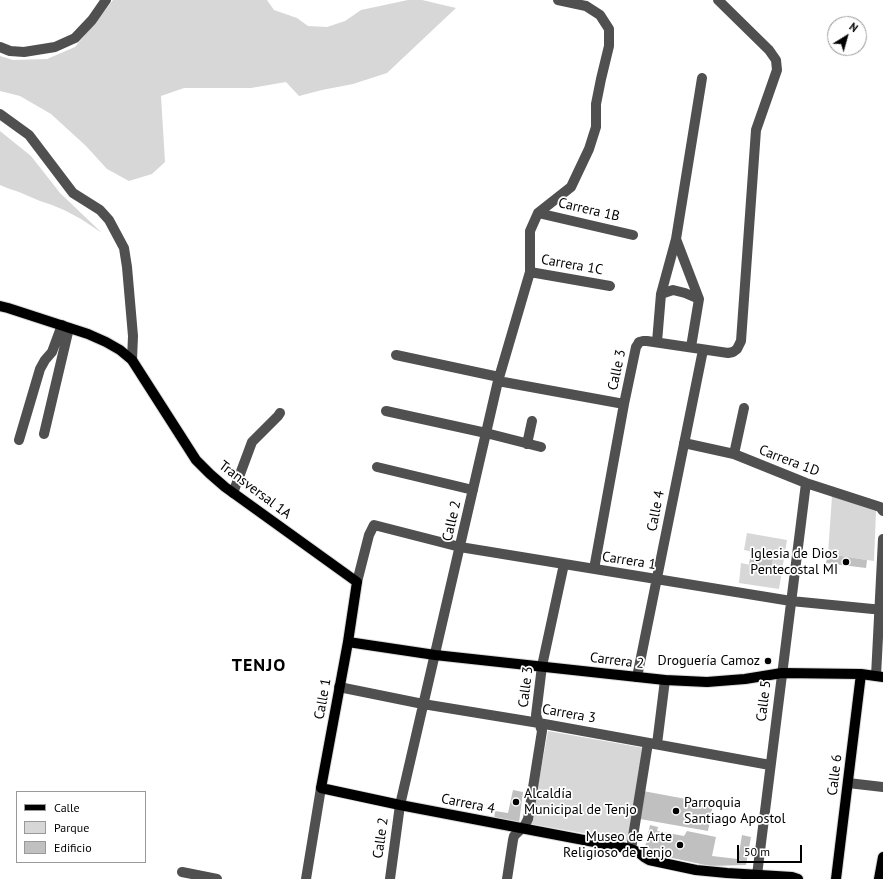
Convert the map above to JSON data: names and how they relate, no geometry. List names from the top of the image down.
{
  "streets": {
    "main road": [
      "Transversal 1A",
      "Carrera 2",
      "Calle 1",
      "Calle 6",
      "Carrera 4"
    ],
    "street": [
      "Carrera 1B",
      "Carrera 1C",
      "Calle 3",
      "Carrera 1D",
      "Calle 4",
      "Calle 2",
      "Carrera 1",
      "Calle 5",
      "Carrera 3"
    ]
  },
  "crossings": [
    ["Carrera 1B", "Calle 2"],
    ["Carrera 1C", "Calle 2"],
    ["Calle 3", "Carrera 1"],
    ["Calle 3", "Carrera 2"],
    ["Calle 3", "Carrera 3"],
    ["Calle 3", "Carrera 4"],
    ["Carrera 1D", "Calle 4"],
    ["Carrera 1D", "Calle 5"],
    ["Transversal 1A", "Calle 1"],
    ["Calle 4", "Carrera 1"],
    ["Calle 4", "Carrera 2"],
    ["Calle 2", "Carrera 1"],
    ["Calle 2", "Carrera 2"],
    ["Calle 2", "Carrera 3"],
    ["Calle 2", "Carrera 4"],
    ["Carrera 1", "Calle 1"],
    ["Carrera 1", "Calle 5"],
    ["Carrera 2", "Calle 1"],
    ["Carrera 2", "Calle 5"],
    ["Carrera 2", "Calle 6"],
    ["Calle 1", "Carrera 3"],
    ["Calle 1", "Carrera 4"],
    ["Calle 5", "Carrera 3"],
    ["Calle 5", "Carrera 4"]
  ],
  "districts": ["TENJO"],
  "places": [
    "Iglesia de Dios Pentecostal MI",
    "Droguería Camoz",
    "Alcaldía Municipal de Tenjo",
    "Parroquia Santiago Apostol",
    "Museo de Arte Religioso de Tenjo"
  ],
  "legend": ["Calle", "Parque", "Edificio"],
  "scale_bar": "50 m",
  "north": "top right"
}
